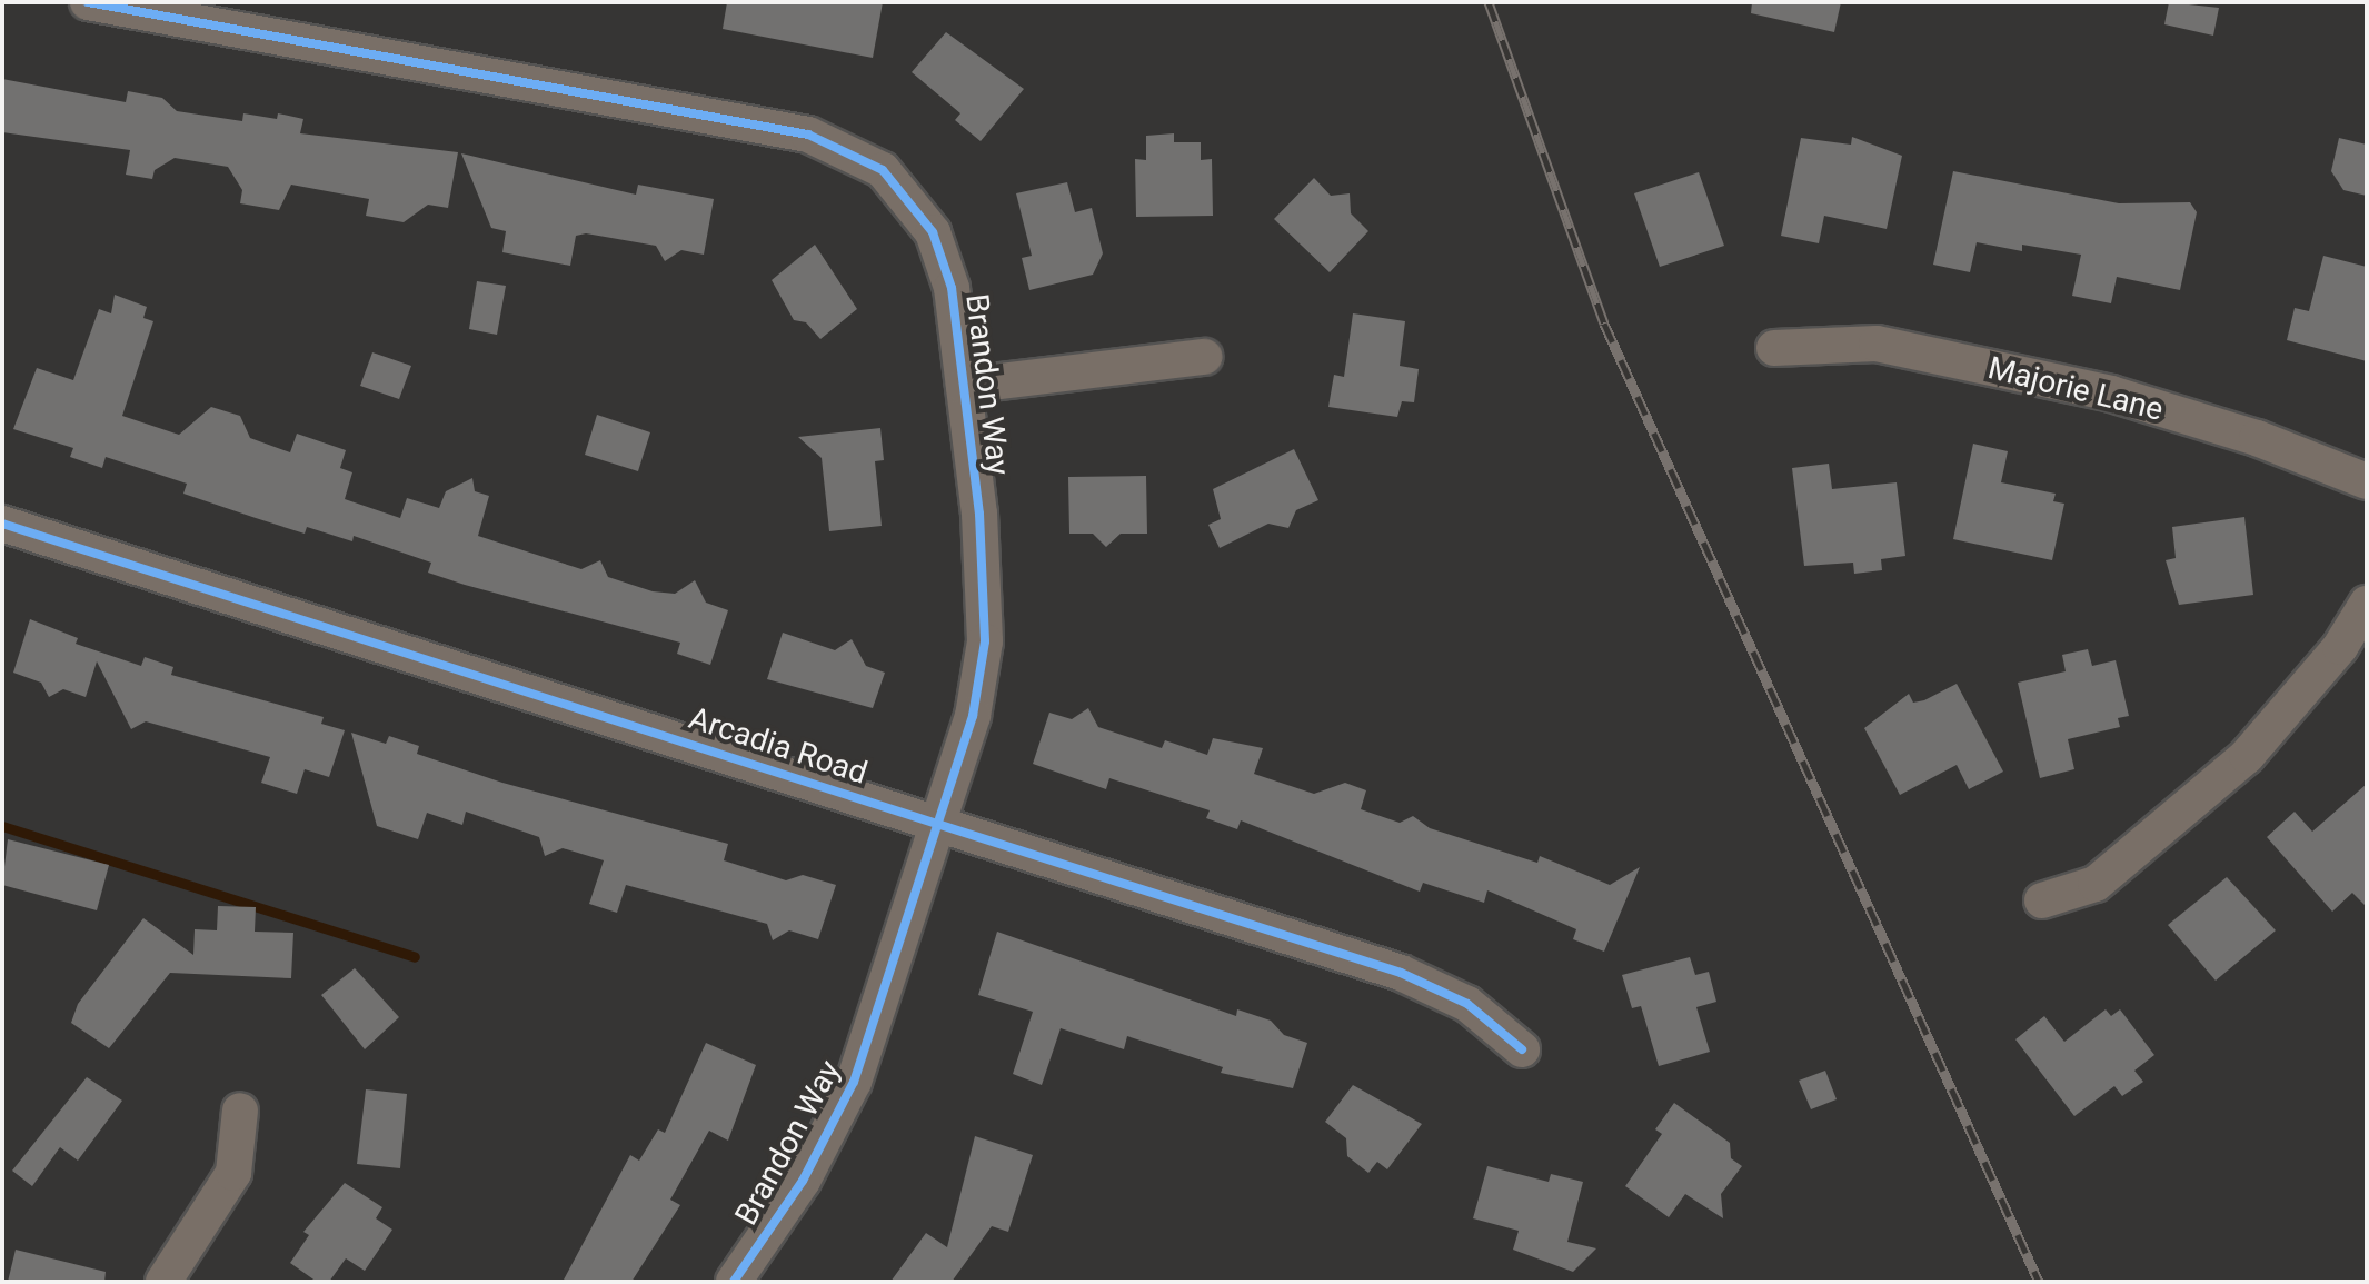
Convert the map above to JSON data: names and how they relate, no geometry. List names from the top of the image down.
{
  "streets": {
    "street": ["Brandon Way", "Majorie Lane", "Arcadia Road"]
  },
  "crossings": [
    ["Brandon Way", "Arcadia Road"]
  ]
}
